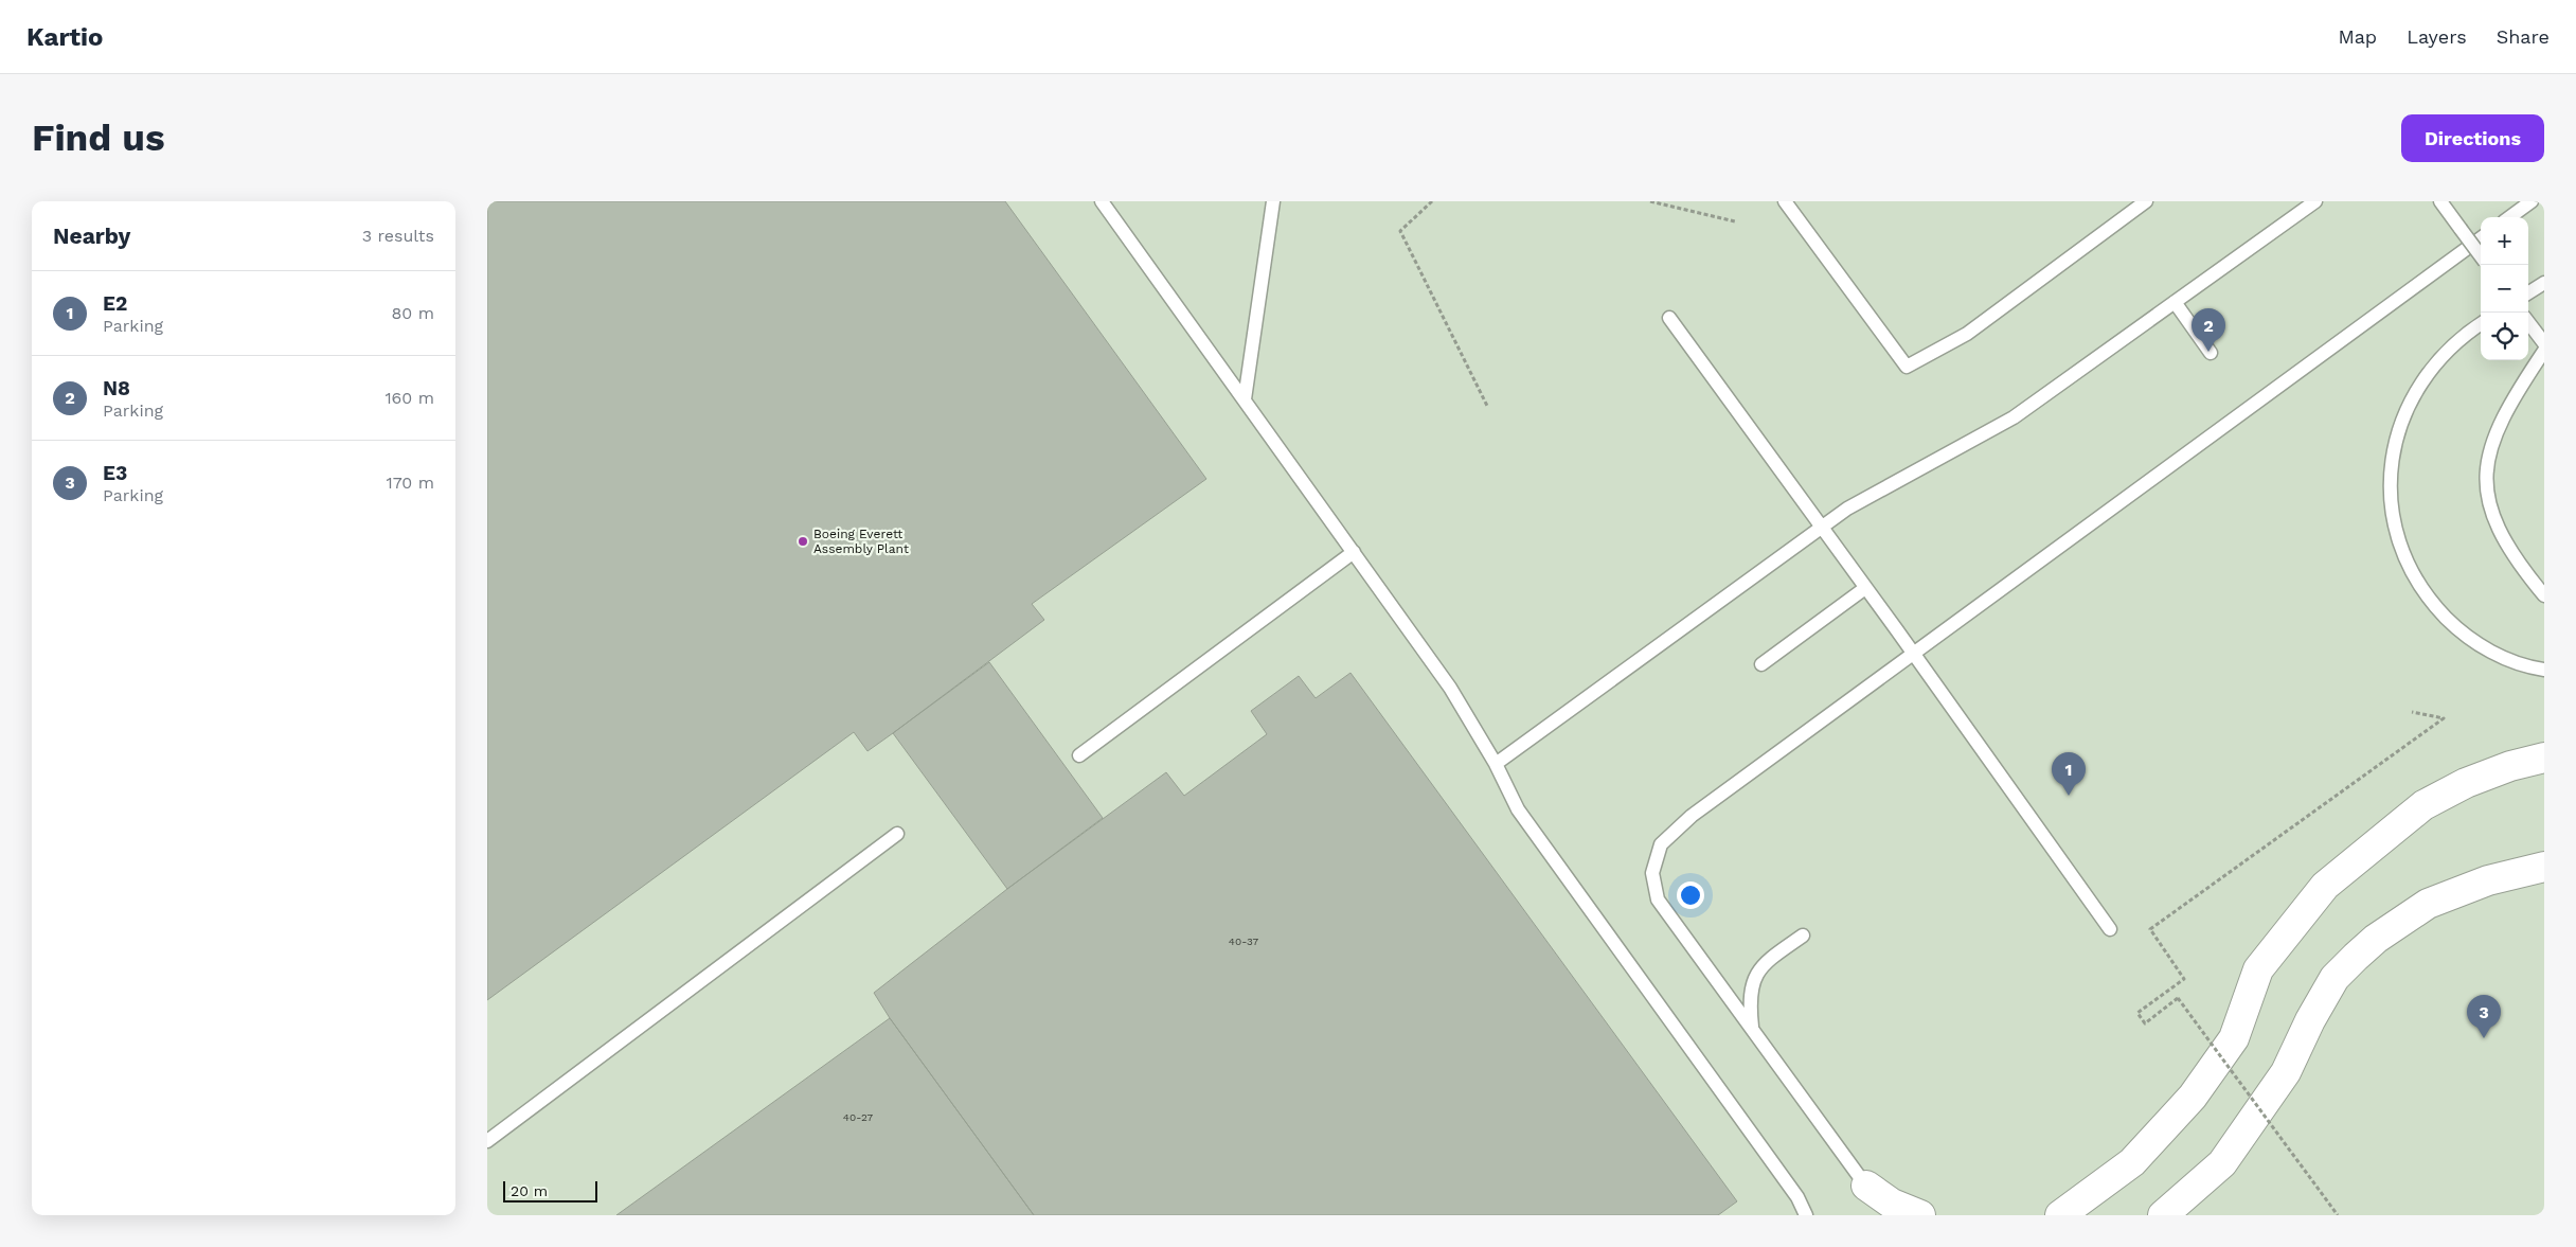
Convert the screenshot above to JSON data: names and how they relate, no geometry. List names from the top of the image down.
{
  "places": ["Boeing Everett Assembly Plant"],
  "house_numbers": ["40-37", "40-27"],
  "scale_bar": "20 m",
  "page": {
    "header": "Kartio",
    "nav": ["Map", "Layers", "Share"],
    "buttons": "Directions",
    "title": "Find us",
    "heading": ["Nearby", "3 results"],
    "map_buttons": ["+", "−"],
    "list": [
      {
        "mark": "1",
        "name": "E2",
        "note": "Parking",
        "value": "80 m"
      },
      {
        "mark": "2",
        "name": "N8",
        "note": "Parking",
        "value": "160 m"
      },
      {
        "mark": "3",
        "name": "E3",
        "note": "Parking",
        "value": "170 m"
      }
    ],
    "pins": ["2", "1", "3"],
    "scale": "20 m"
  }
}
